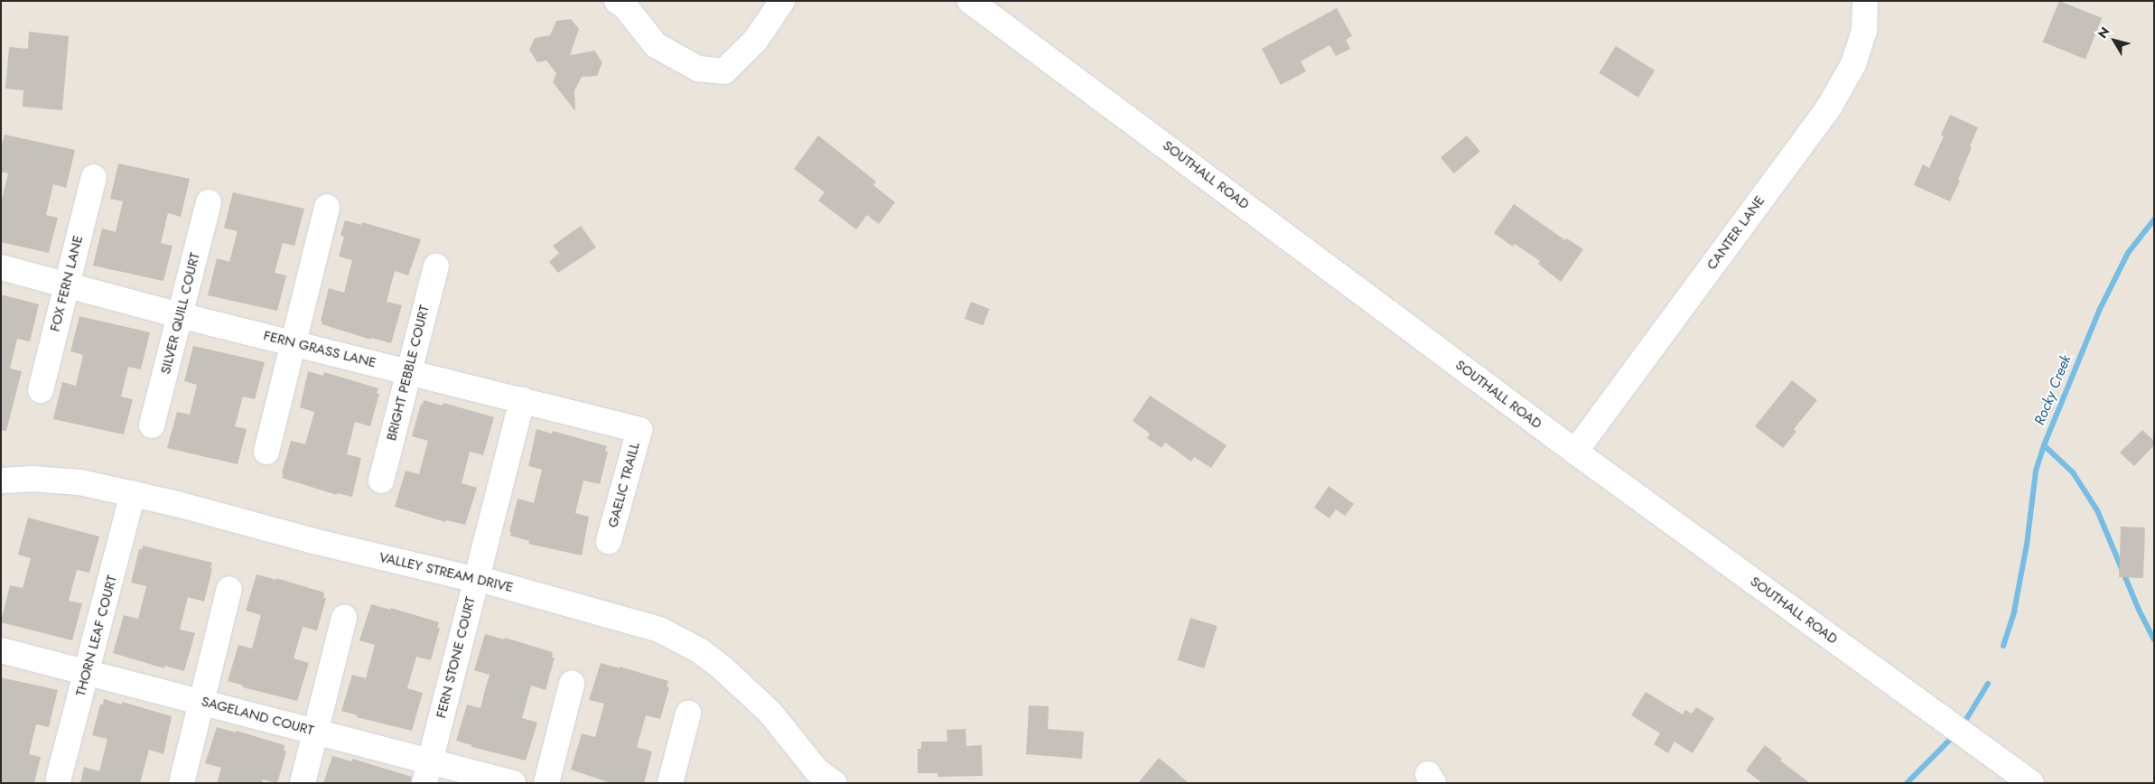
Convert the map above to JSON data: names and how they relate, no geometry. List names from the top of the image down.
{
  "streets": {
    "street": [
      "SOUTHALL ROAD",
      "CANTER LANE",
      "FOX FERN LANE",
      "SILVER QUILL COURT",
      "FERN GRASS LANE",
      "BRIGHT PEBBLE COURT",
      "GAELIC TRAILL",
      "VALLEY STREAM DRIVE",
      "THORN LEAF COURT",
      "FERN STONE COURT",
      "SAGELAND COURT"
    ]
  },
  "crossings": [
    ["SOUTHALL ROAD", "CANTER LANE"],
    ["FOX FERN LANE", "FERN GRASS LANE"],
    ["SILVER QUILL COURT", "FERN GRASS LANE"],
    ["FERN GRASS LANE", "BRIGHT PEBBLE COURT"],
    ["FERN GRASS LANE", "GAELIC TRAILL"],
    ["FERN GRASS LANE", "FERN STONE COURT"],
    ["VALLEY STREAM DRIVE", "THORN LEAF COURT"],
    ["VALLEY STREAM DRIVE", "FERN STONE COURT"],
    ["THORN LEAF COURT", "SAGELAND COURT"],
    ["FERN STONE COURT", "SAGELAND COURT"]
  ],
  "water": ["Rocky Creek"],
  "north": "top left"
}
